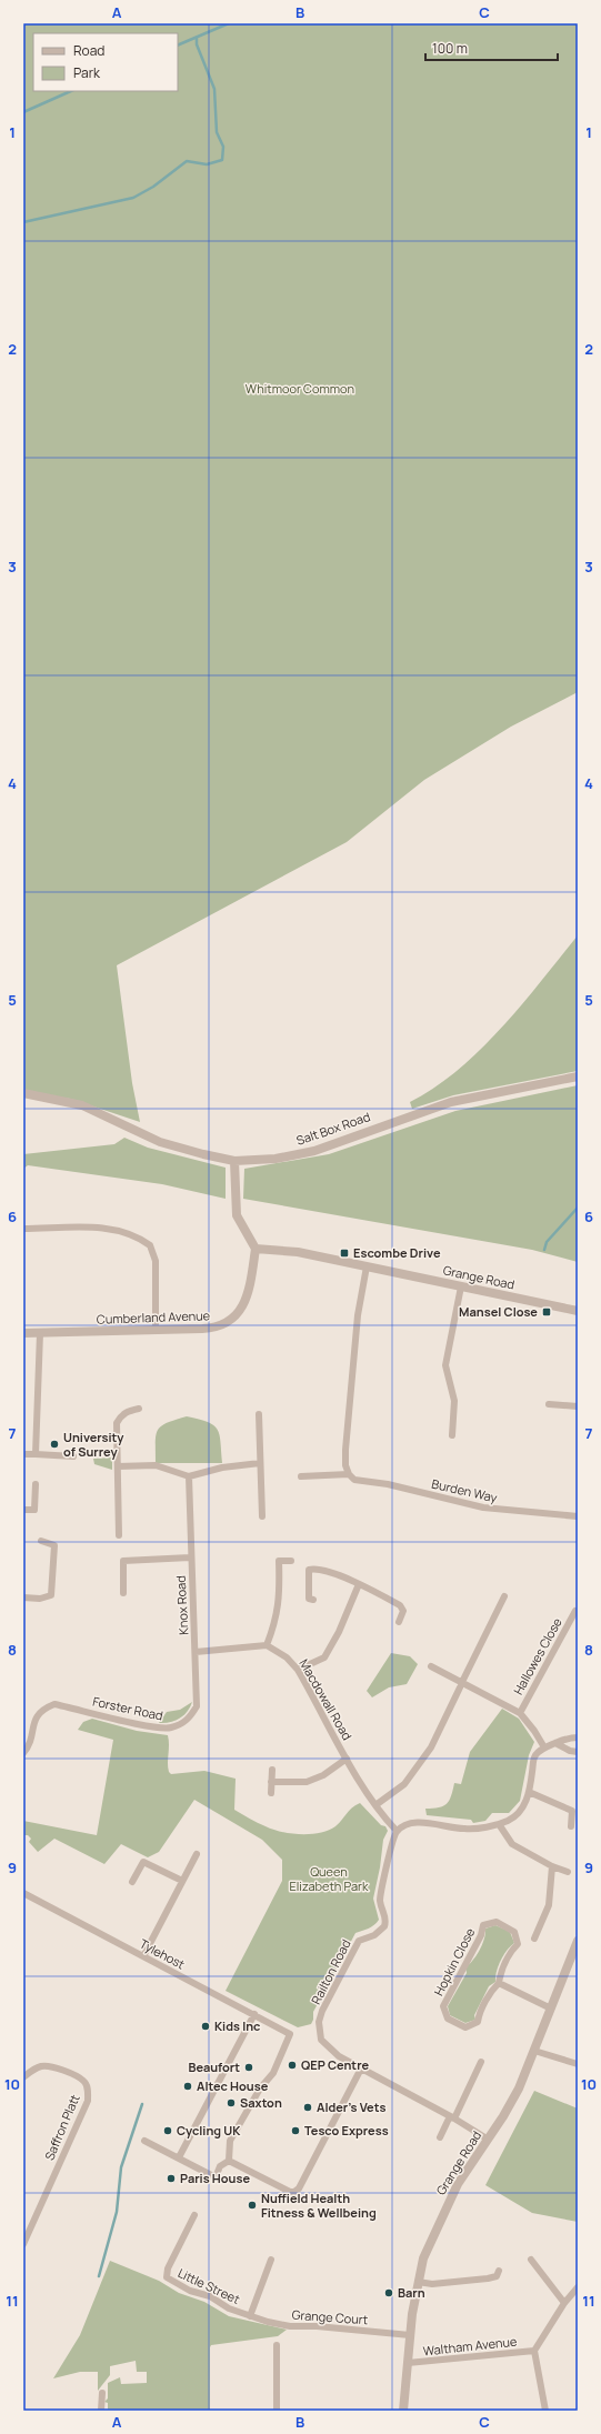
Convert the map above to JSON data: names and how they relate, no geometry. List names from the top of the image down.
{
  "streets": {
    "street": [
      "Salt Box Road",
      "Grange Road",
      "Cumberland Avenue",
      "Burden Way",
      "Knox Road",
      "Hallowes Close",
      "Macdowall Road",
      "Forster Road",
      "Tylehost",
      "Hopkin Close",
      "Railton Road",
      "Saffron Platt",
      "Little Street",
      "Grange Court",
      "Waltham Avenue"
    ]
  },
  "crossings": [
    ["Grange Road", "Cumberland Avenue"],
    ["Grange Road", "Railton Road"],
    ["Grange Road", "Grange Court"],
    ["Grange Road", "Waltham Avenue"],
    ["Knox Road", "Forster Road"],
    ["Macdowall Road", "Railton Road"],
    ["Little Street", "Grange Court"]
  ],
  "parks": ["Whitmoor Common", "Queen Elizabeth Park"],
  "places": {
    "transit": ["Escombe Drive", "Mansel Close"],
    "other": [
      "University of Surrey",
      "Kids Inc",
      "QEP Centre",
      "Beaufort",
      "Altec House",
      "Saxton",
      "Alder's Vets",
      "Cycling UK",
      "Tesco Express",
      "Paris House",
      "Nuffield Health Fitness & Wellbeing",
      "Barn"
    ]
  },
  "legend": ["Road", "Park"],
  "scale_bar": "100 m",
  "grid": {
    "columns": ["A", "B", "C"],
    "rows": [
      "1",
      "2",
      "3",
      "4",
      "5",
      "6",
      "7",
      "8",
      "9",
      "10",
      "11"
    ]
  }
}
